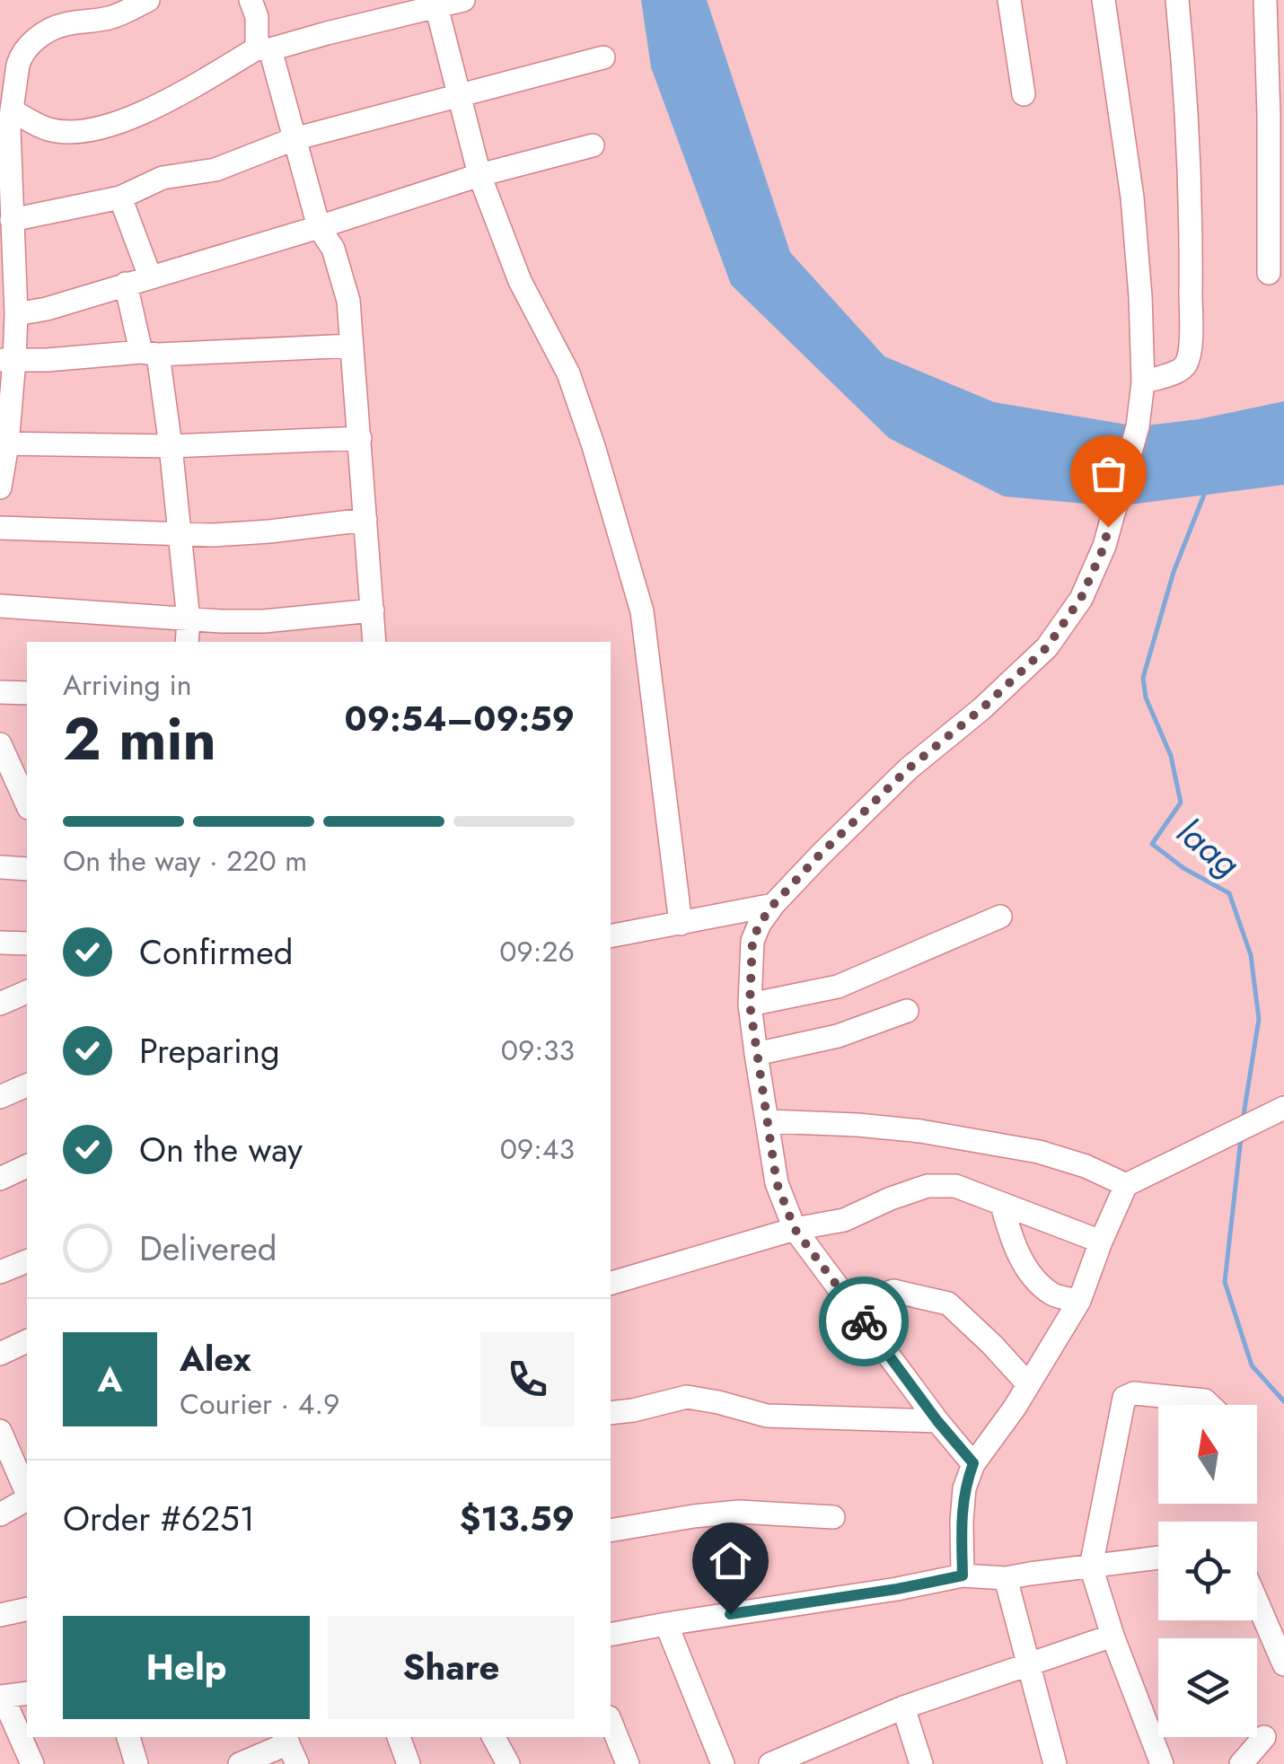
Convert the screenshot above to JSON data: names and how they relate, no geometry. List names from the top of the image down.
{
  "water": ["laag"],
  "north": "top",
  "page": {
    "heading": ["2 min", "Arriving in", "09:54–09:59"],
    "panel": [
      "Alex",
      "Courier · 4.9",
      "Order #6251",
      "$13.59"
    ],
    "bar": "On the way · 220 m",
    "list": [
      ["Confirmed", "09:26"],
      ["Preparing", "09:33"],
      ["On the way", "09:43"],
      "Delivered"
    ],
    "round": "A",
    "buttons": ["Help", "Share"]
  }
}
